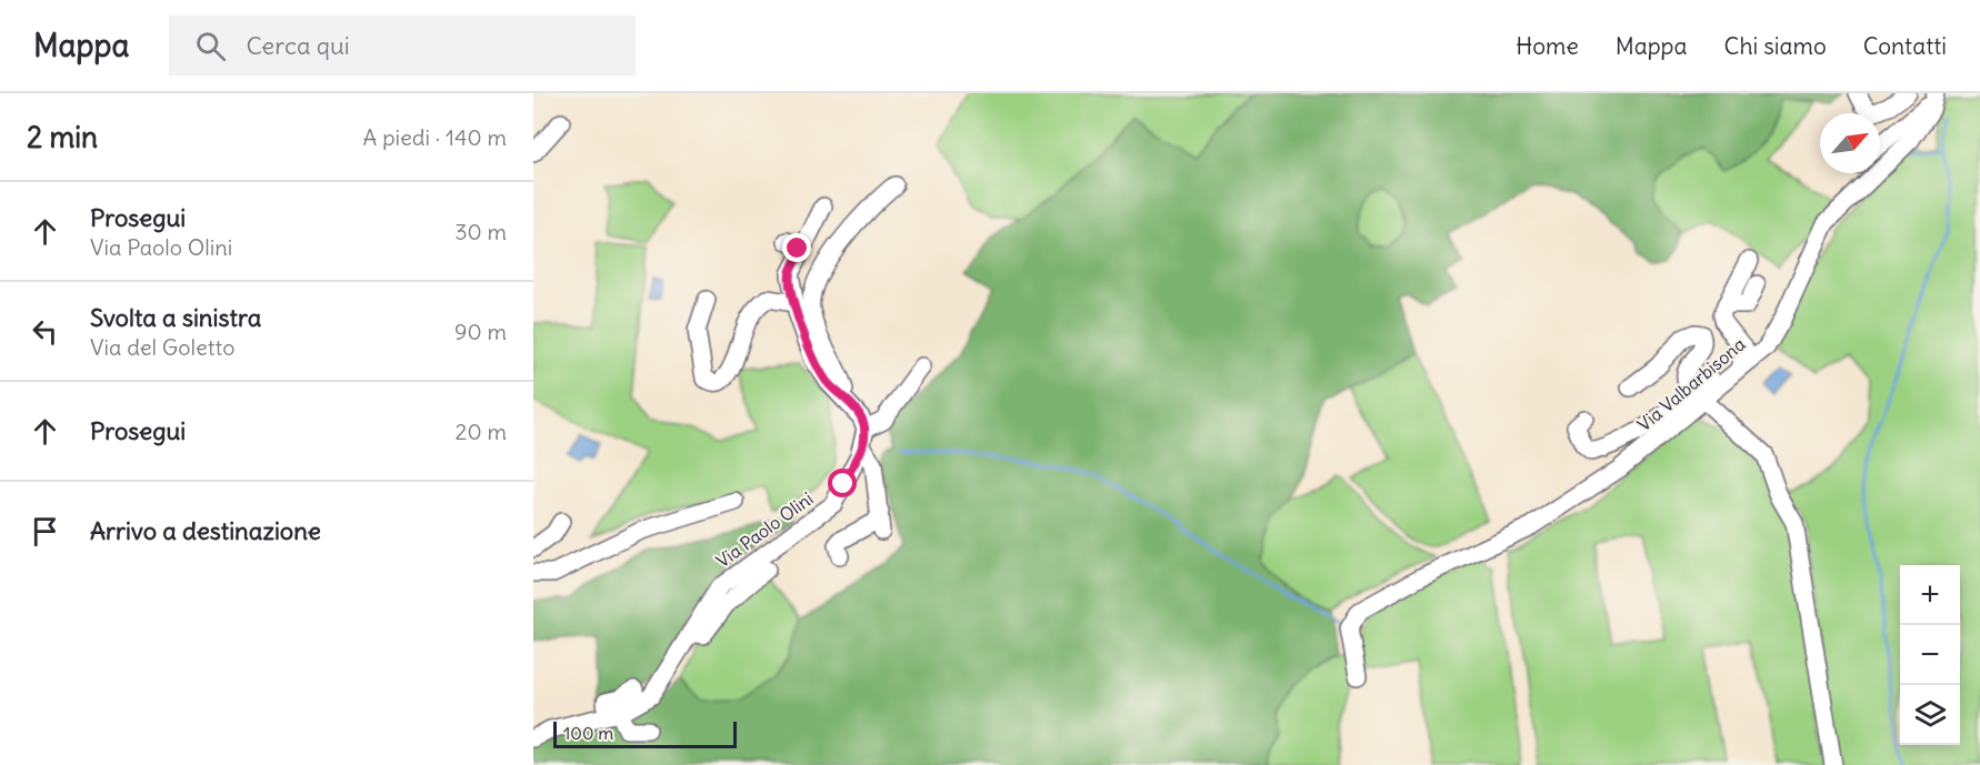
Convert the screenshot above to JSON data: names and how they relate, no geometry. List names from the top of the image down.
{
  "streets": {
    "street": ["Via Valbarbisona", "Via Paolo Olini"]
  },
  "scale_bar": "100 m",
  "north": "top right",
  "page": {
    "header": "Mappa",
    "search": "Cerca qui",
    "nav": [
      "Home",
      "Mappa",
      "Chi siamo",
      "Contatti"
    ],
    "heading": ["2 min", "A piedi · 140 m"],
    "list": [
      ["Prosegui", "Via Paolo Olini", "30 m"],
      ["Svolta a sinistra", "Via del Goletto", "90 m"],
      ["Prosegui", "20 m"],
      "Arrivo a destinazione"
    ],
    "map_buttons": ["+", "−"],
    "scale": "100 m"
  }
}
